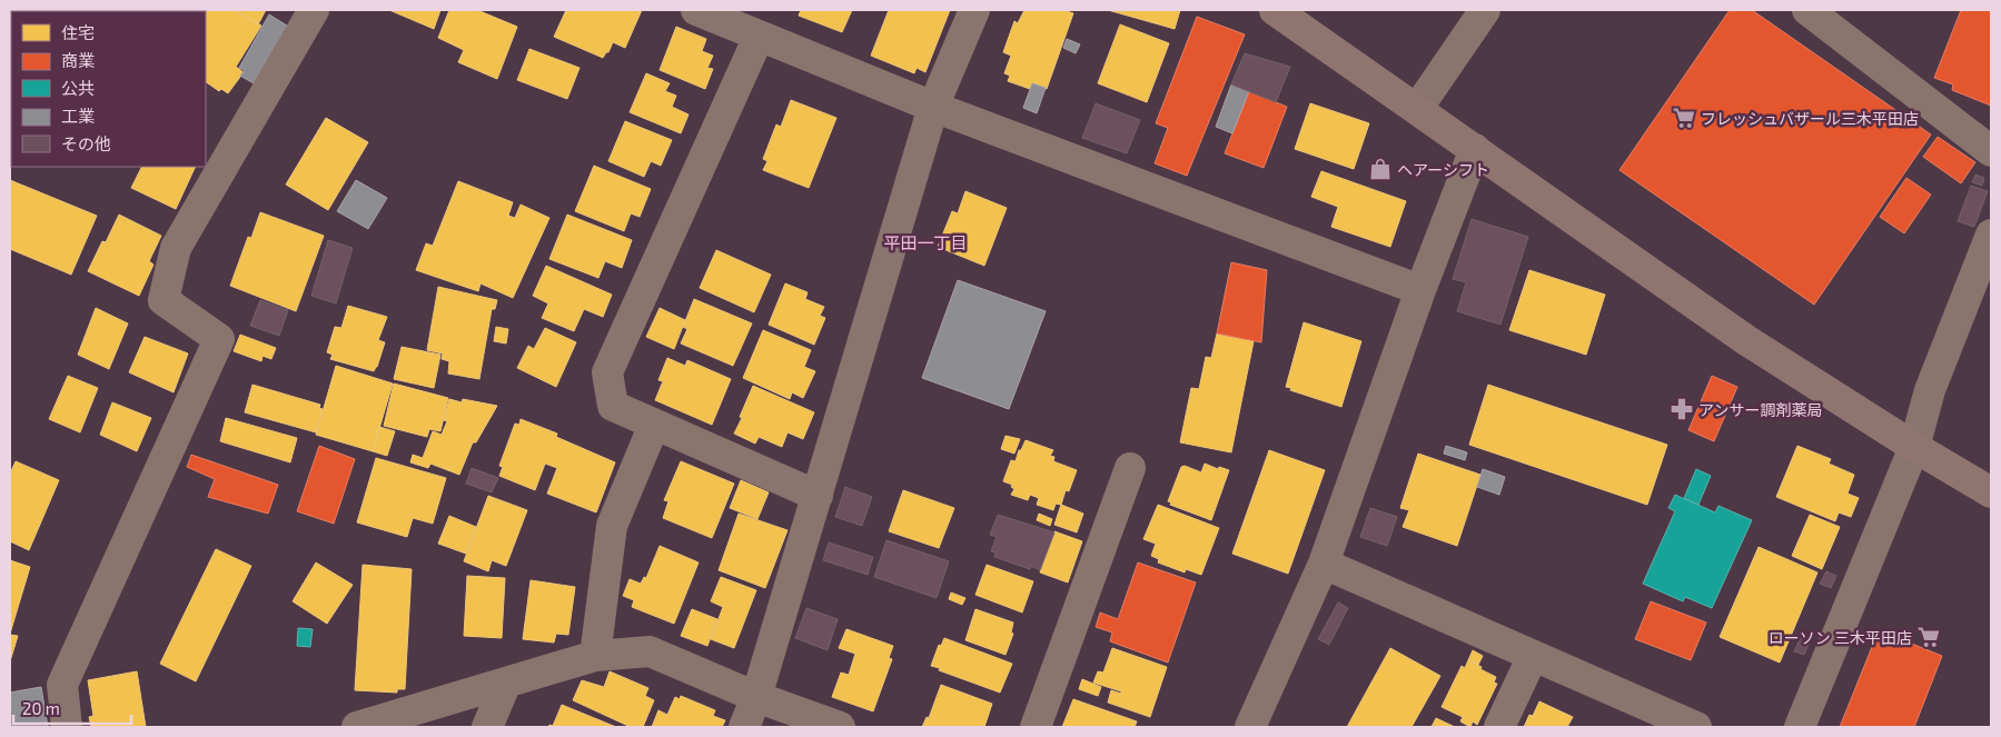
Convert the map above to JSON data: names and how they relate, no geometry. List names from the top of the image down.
{
  "districts": ["平田一丁目"],
  "places": {
    "supermarket": ["フレッシュバザール三木平田店", "ローソン 三木平田店"],
    "shop": ["ヘアーシフト"],
    "pharmacy": ["アンサー調剤薬局"]
  },
  "legend": [
    "住宅",
    "商業",
    "公共",
    "工業",
    "その他"
  ],
  "scale_bar": "20 m"
}
